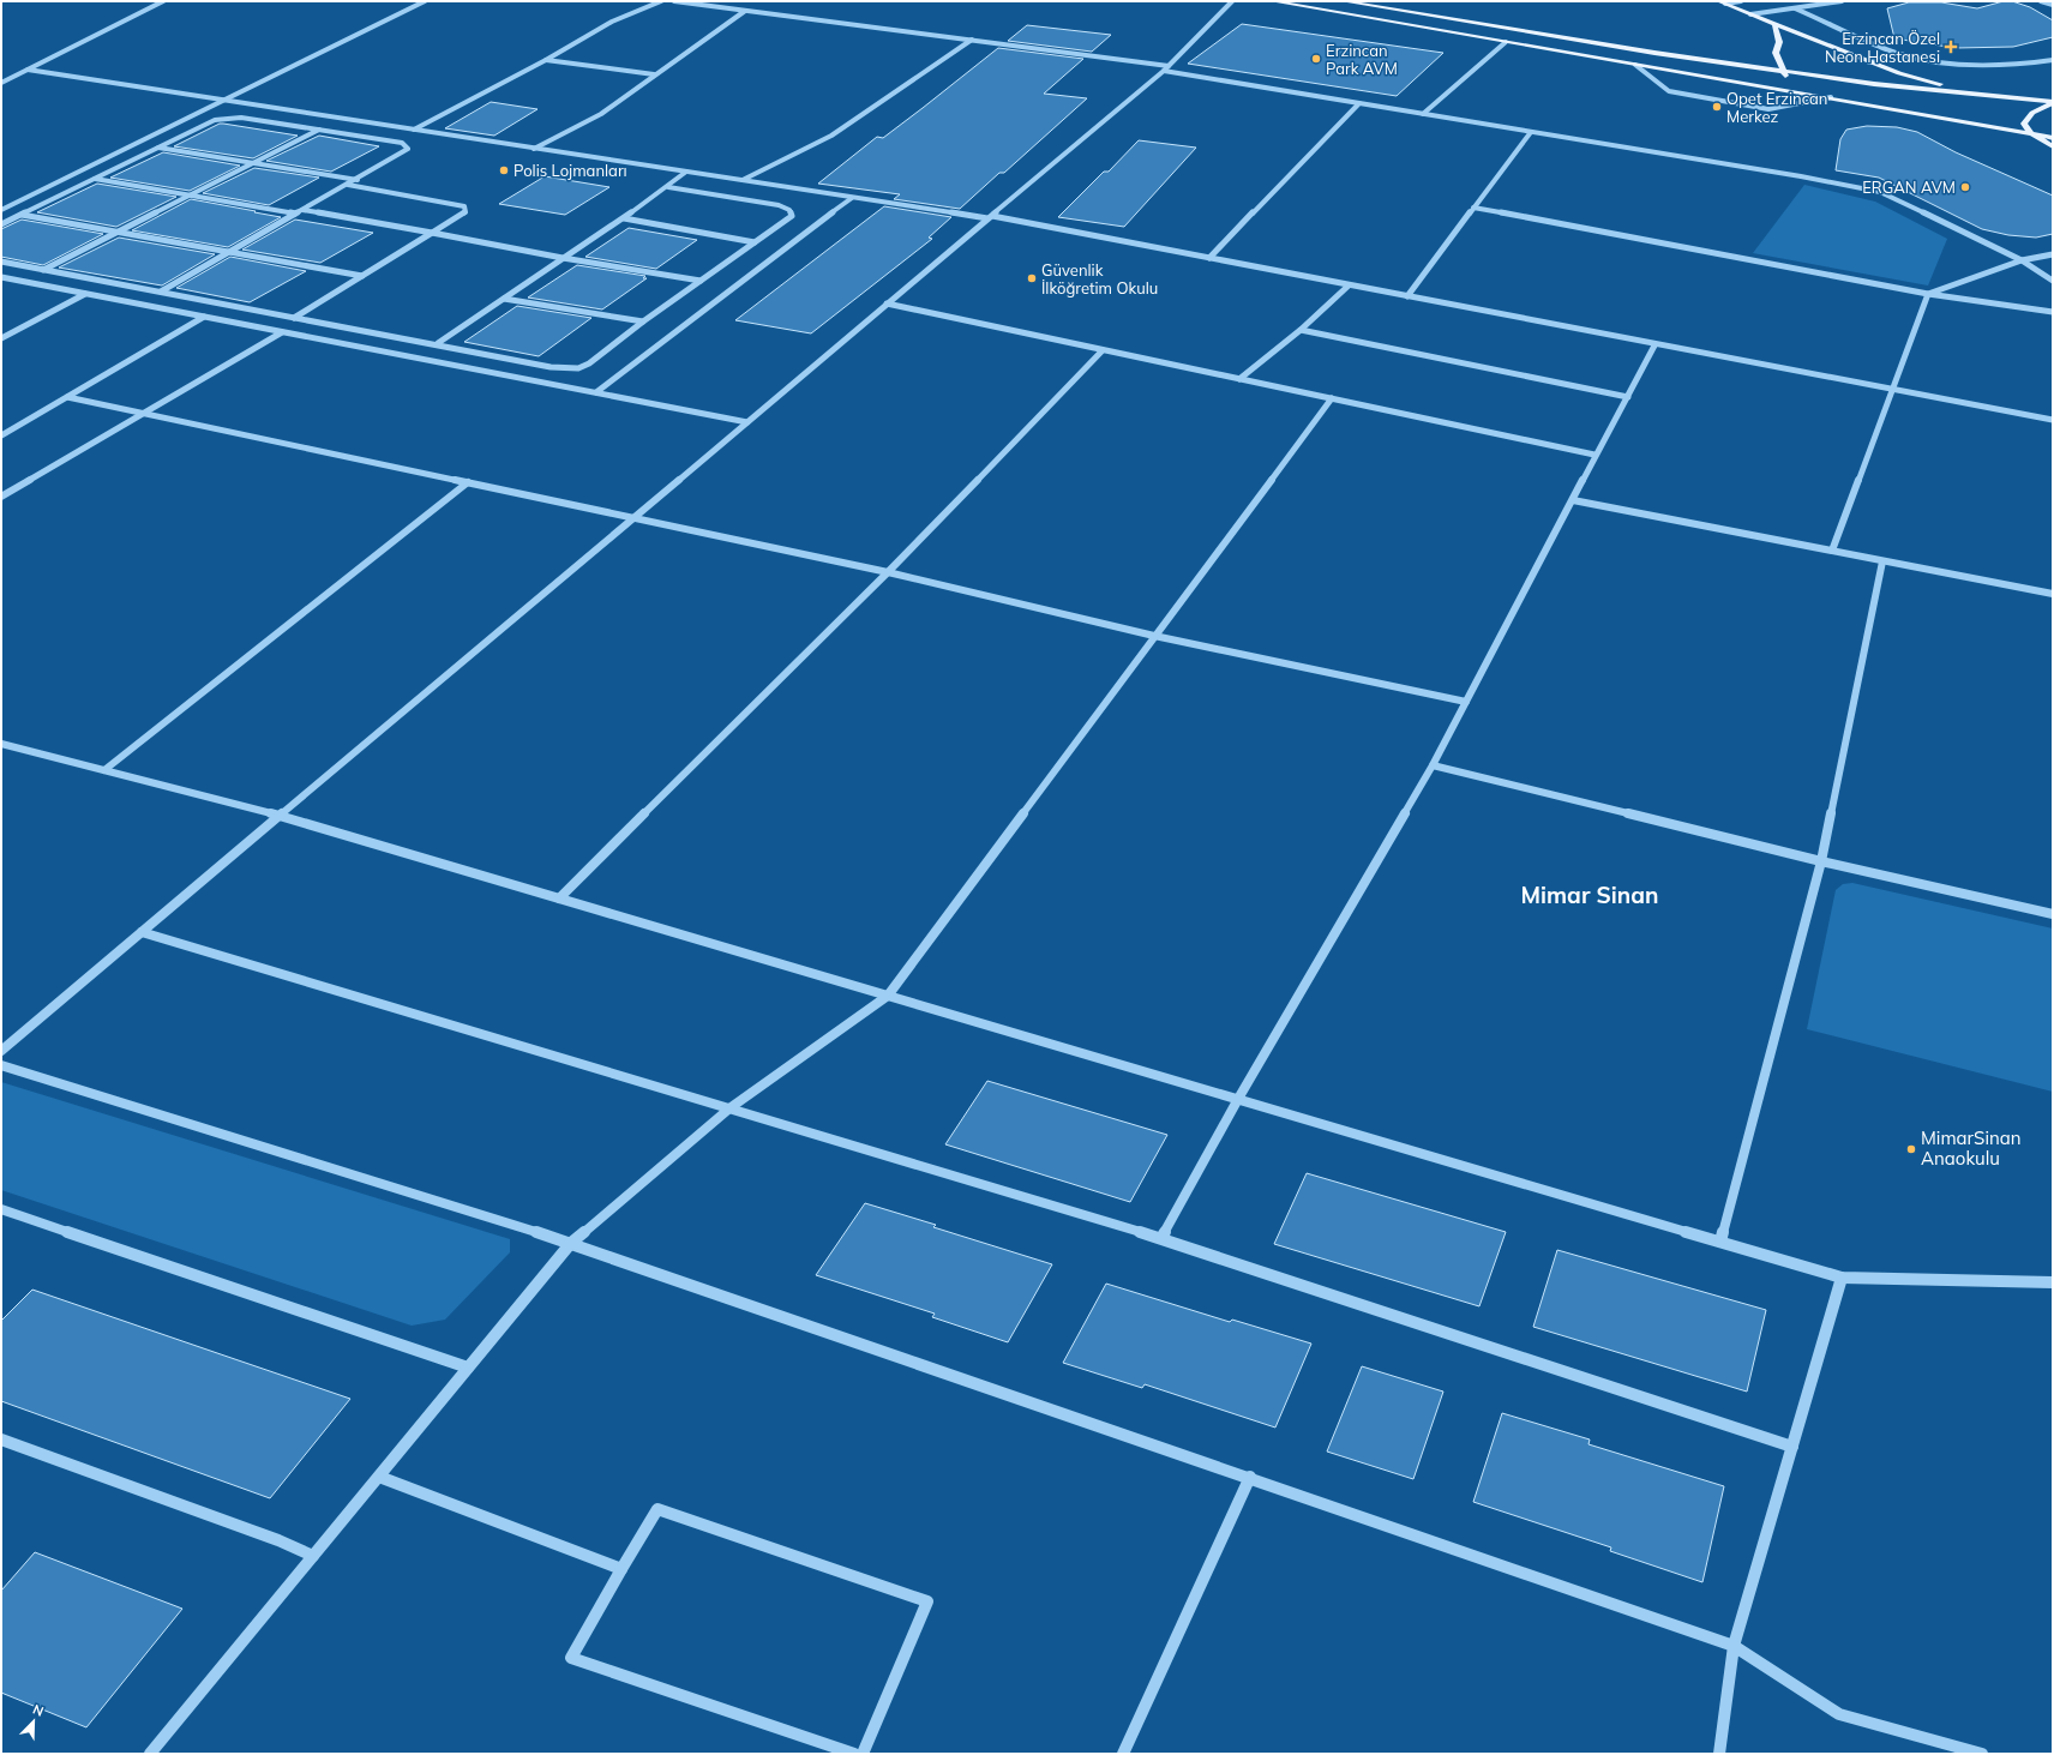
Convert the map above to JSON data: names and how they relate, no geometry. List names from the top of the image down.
{
  "districts": ["Mimar Sinan"],
  "places": {
    "health": ["Erzincan Özel Neon Hastanesi"],
    "other": [
      "Erzincan Park AVM",
      "Opet Erzincan Merkez",
      "Polis Lojmanları",
      "ERGAN AVM",
      "Güvenlik İlköğretim Okulu",
      "MimarSinan Anaokulu"
    ]
  },
  "north": "top right"
}
